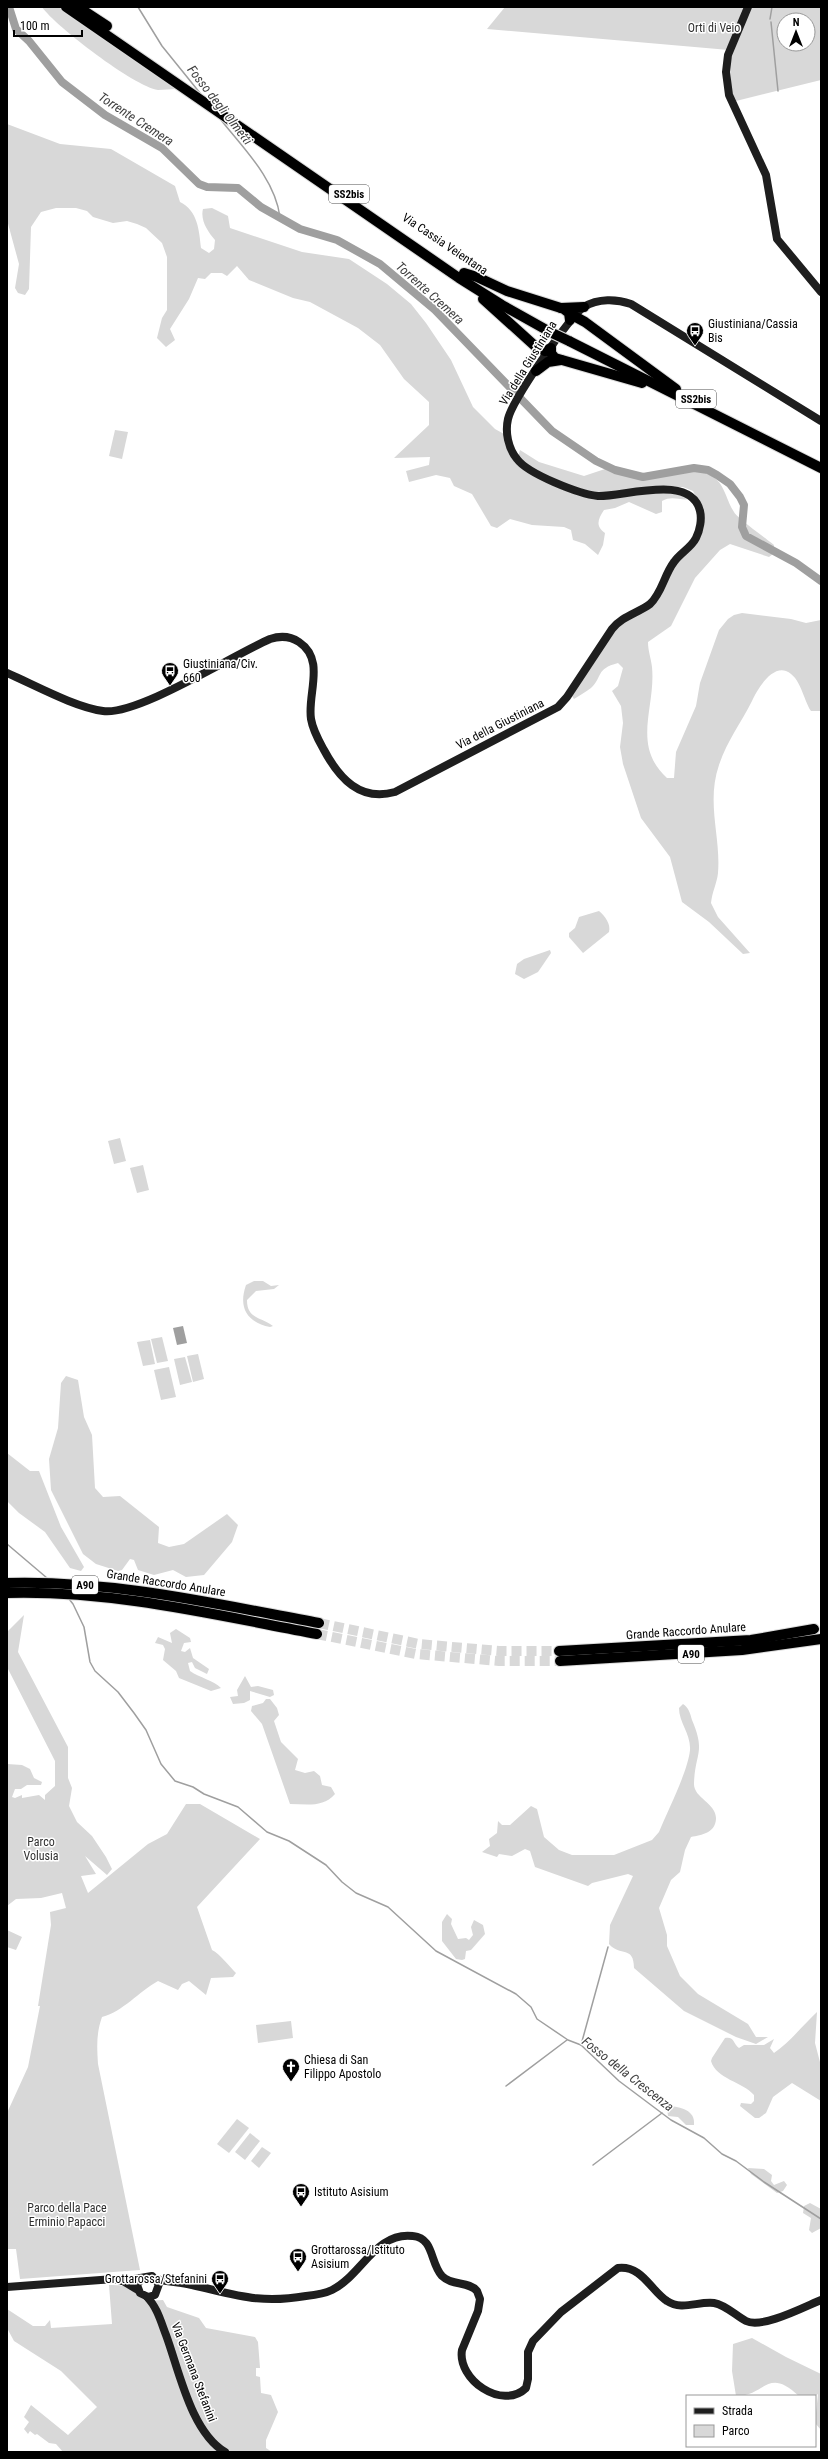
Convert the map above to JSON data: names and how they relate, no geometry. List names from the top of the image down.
{
  "streets": {
    "highway": [
      "SS2bis",
      "Via Cassia Veientana",
      "Grande Raccordo Anulare",
      "A90"
    ],
    "street": ["Via della Giustiniana", "Via Germana Stefanini"]
  },
  "water": ["Fosso degli Olmetti", "Torrente Cremera", "Fosso della Crescenza"],
  "parks": ["Orti di Veio", "Parco Volusia", "Parco della Pace Erminio Papacci"],
  "places": {
    "bus stop": [
      "Giustiniana/Cassia Bis",
      "Giustiniana/Civ. 660",
      "Istituto Asisium",
      "Grottarossa/Istituto Asisium",
      "Grottarossa/Stefanini"
    ],
    "church": ["Chiesa di San Filippo Apostolo"]
  },
  "legend": ["Strada", "Parco"],
  "scale_bar": "100 m",
  "north": "top"
}
